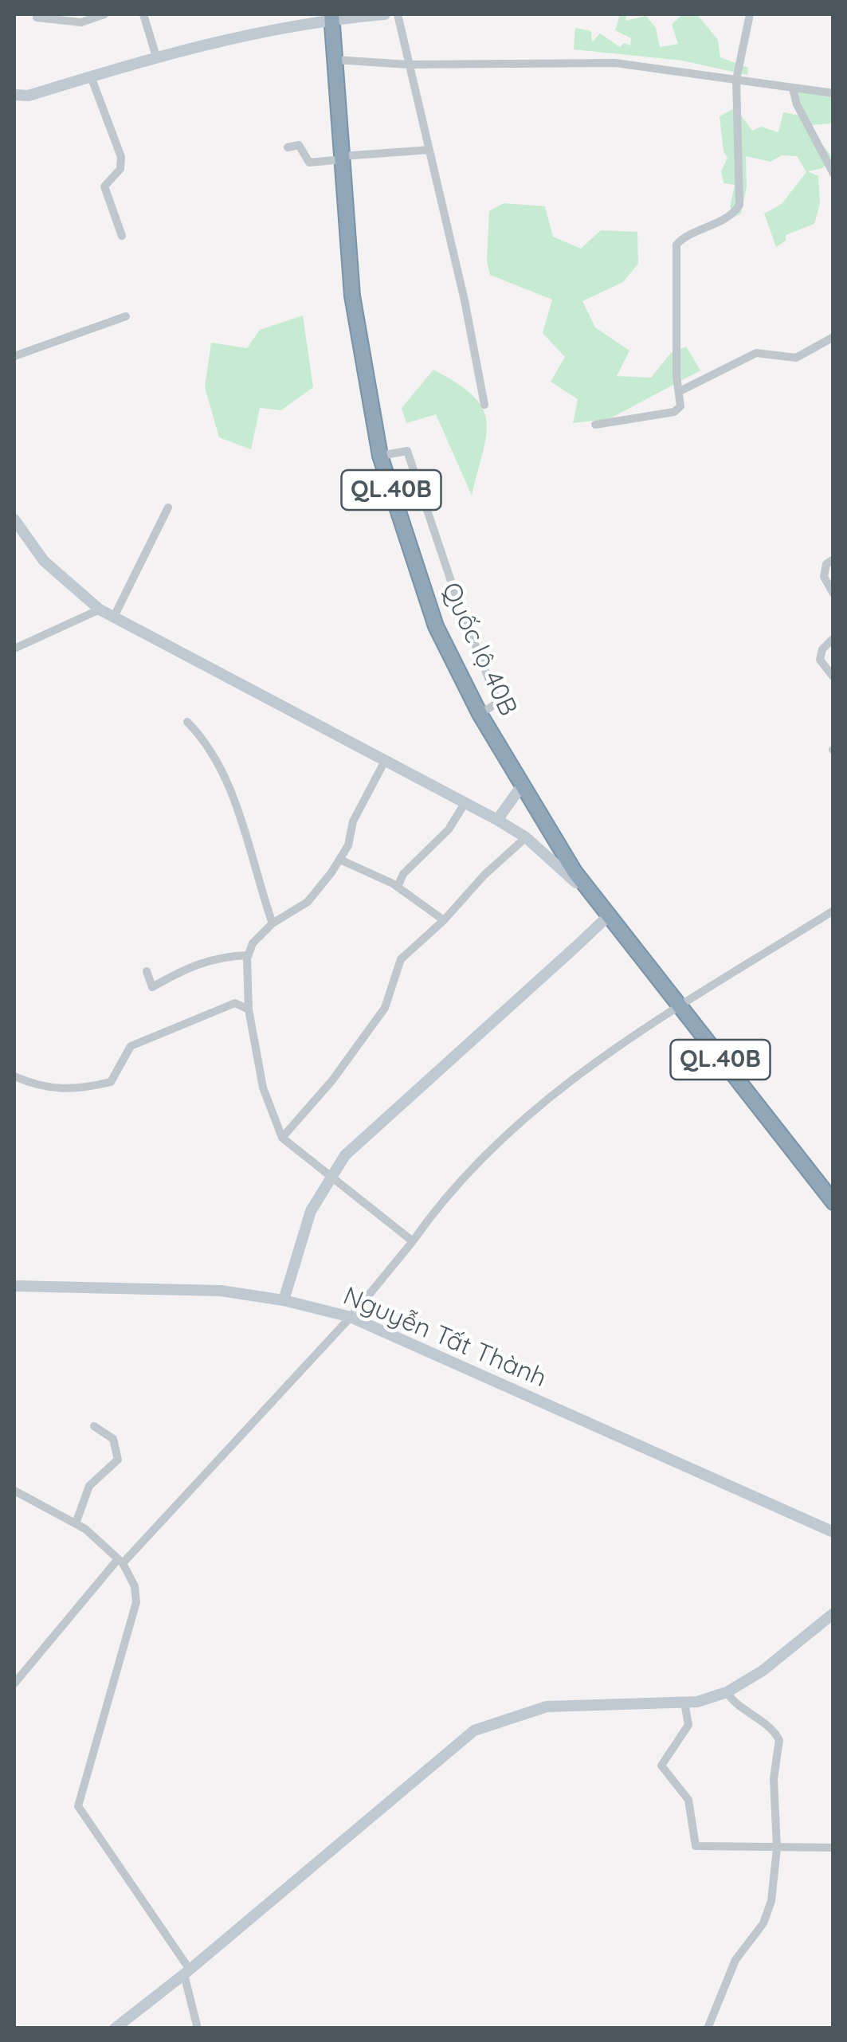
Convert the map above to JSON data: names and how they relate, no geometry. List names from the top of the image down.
{
  "streets": {
    "highway": ["QL.40B", "Quốc lộ 40B"],
    "main road": ["Nguyễn Tất Thành"]
  }
}
